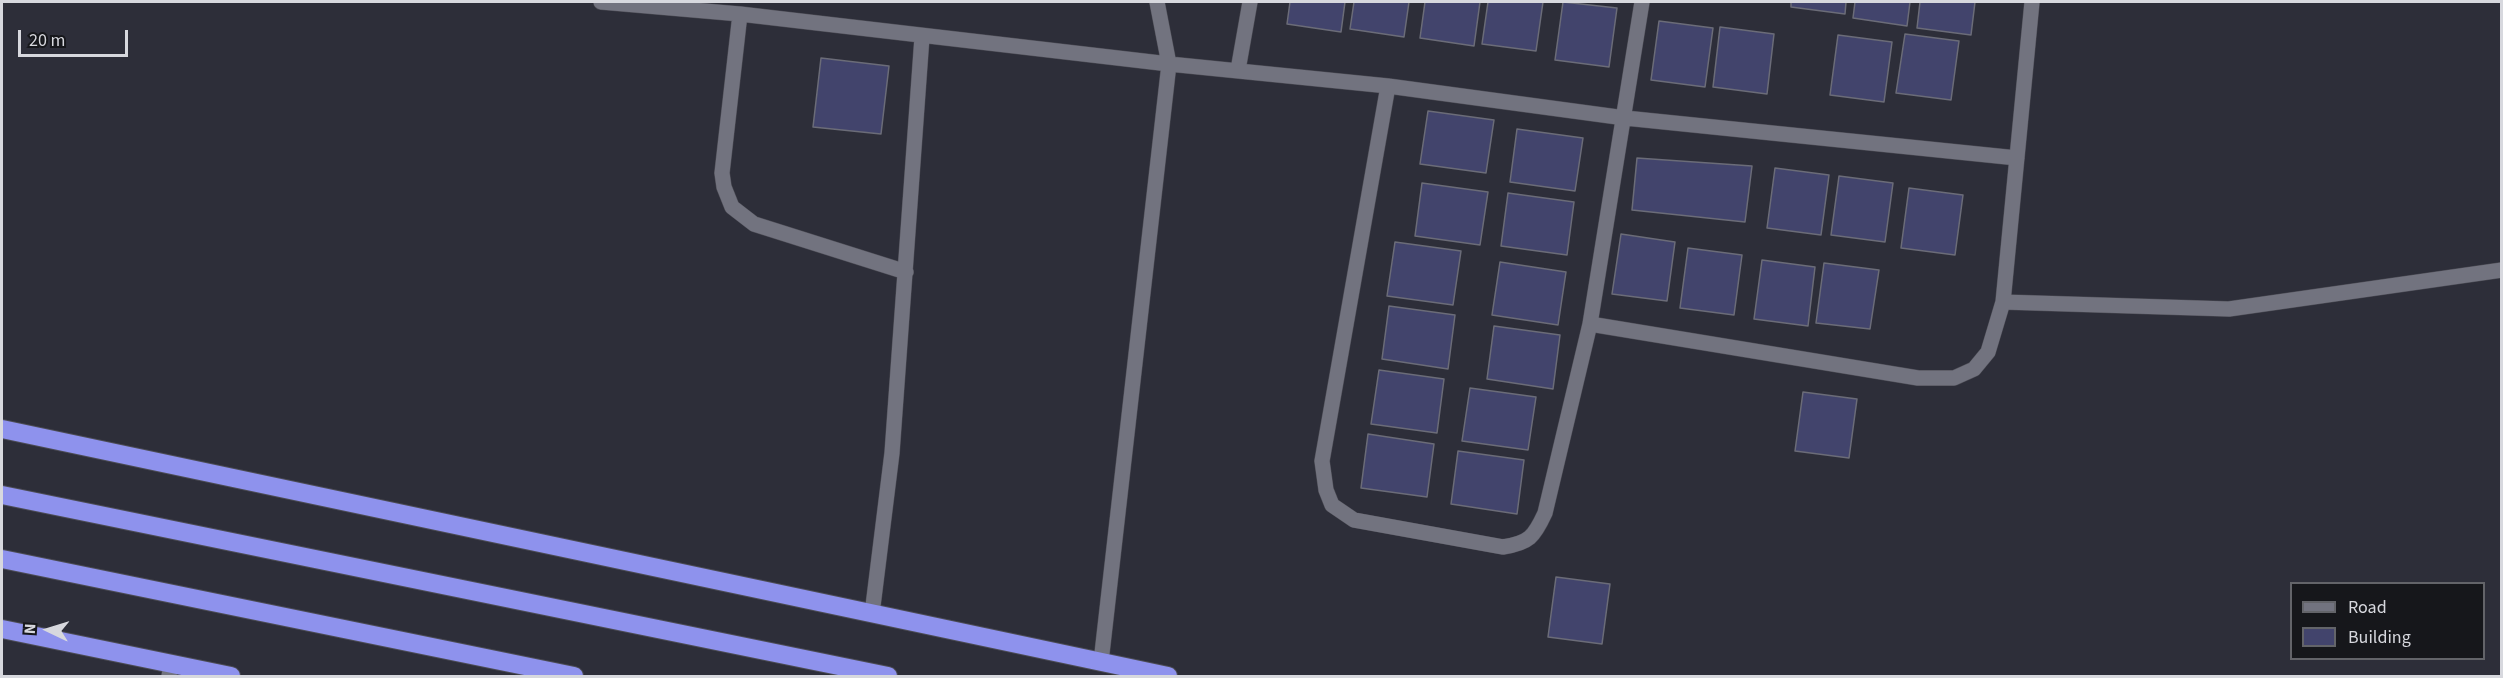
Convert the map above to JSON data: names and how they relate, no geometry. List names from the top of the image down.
{
  "legend": ["Road", "Building"],
  "scale_bar": "20 m",
  "north": "left"
}
